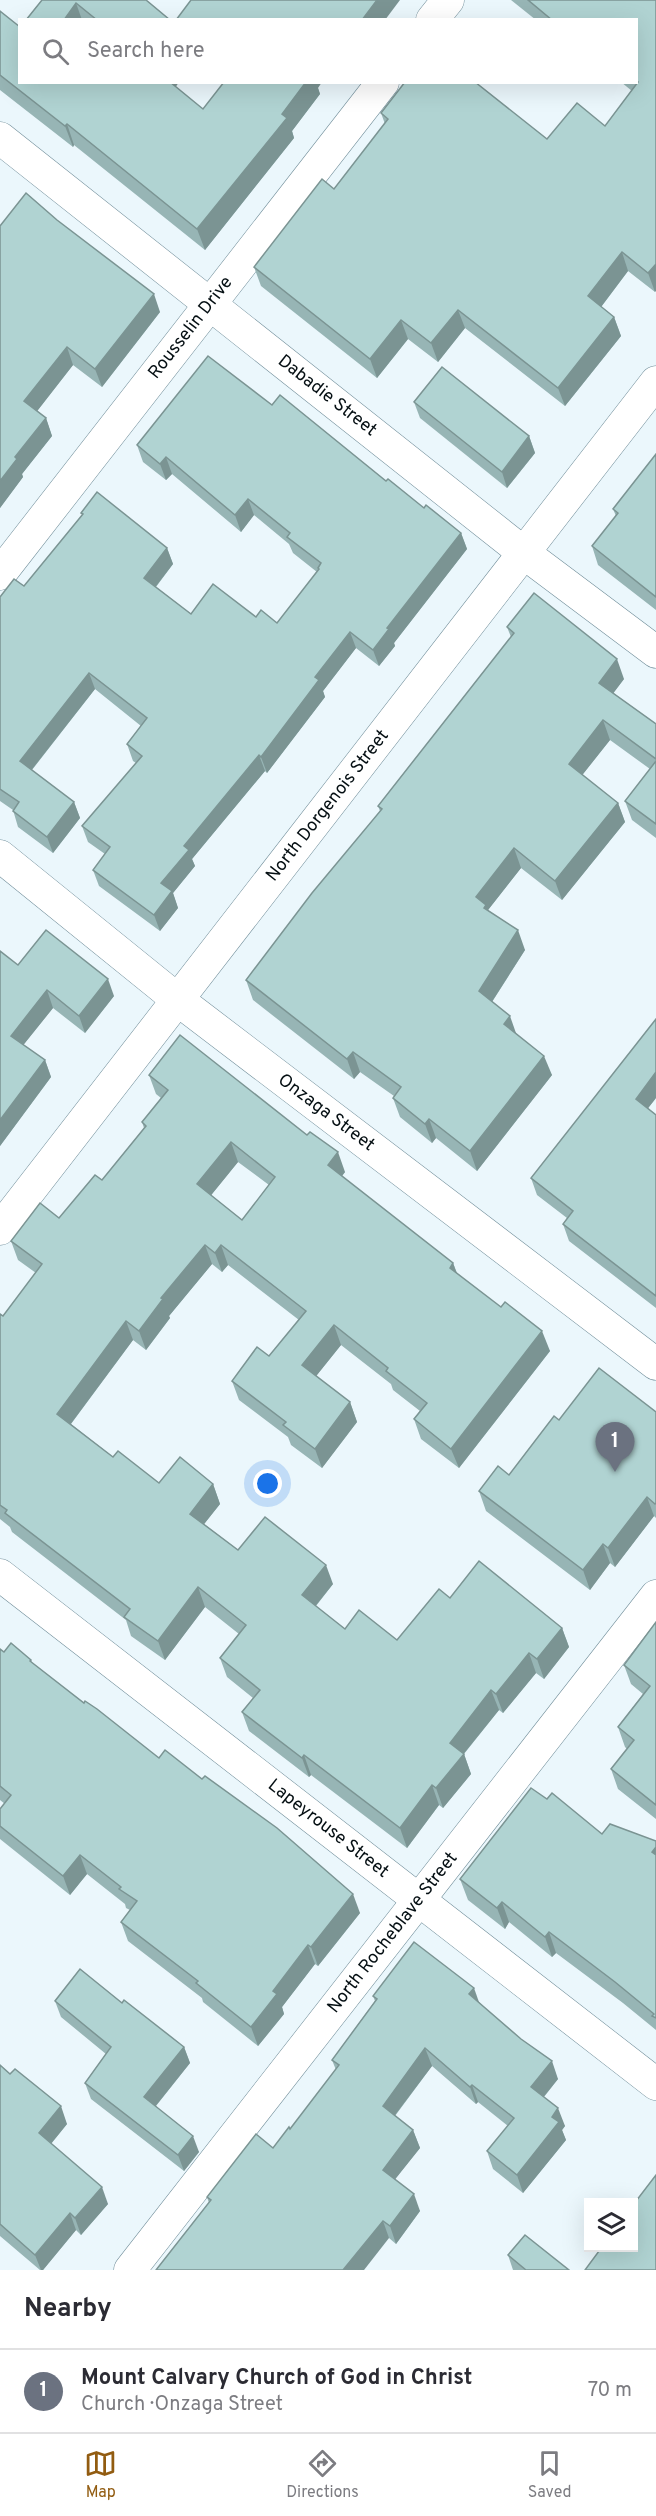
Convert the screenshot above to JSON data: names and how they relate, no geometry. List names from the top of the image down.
{
  "streets": {
    "street": [
      "Rousselin Drive",
      "Dabadie Street",
      "North Dorgenois Street",
      "Onzaga Street",
      "Lapeyrouse Street",
      "North Rocheblave Street"
    ]
  },
  "crossings": [
    ["Rousselin Drive", "Dabadie Street"],
    ["Dabadie Street", "North Dorgenois Street"],
    ["North Dorgenois Street", "Onzaga Street"],
    ["Lapeyrouse Street", "North Rocheblave Street"]
  ],
  "page": {
    "search": "Search here",
    "pins": "1",
    "heading": "Nearby",
    "list": [
      {
        "mark": "1",
        "name": "Mount Calvary Church of God in Christ",
        "note": "Church · Onzaga Street",
        "value": "70 m"
      }
    ],
    "nav": ["Map", "Directions", "Saved"]
  }
}
